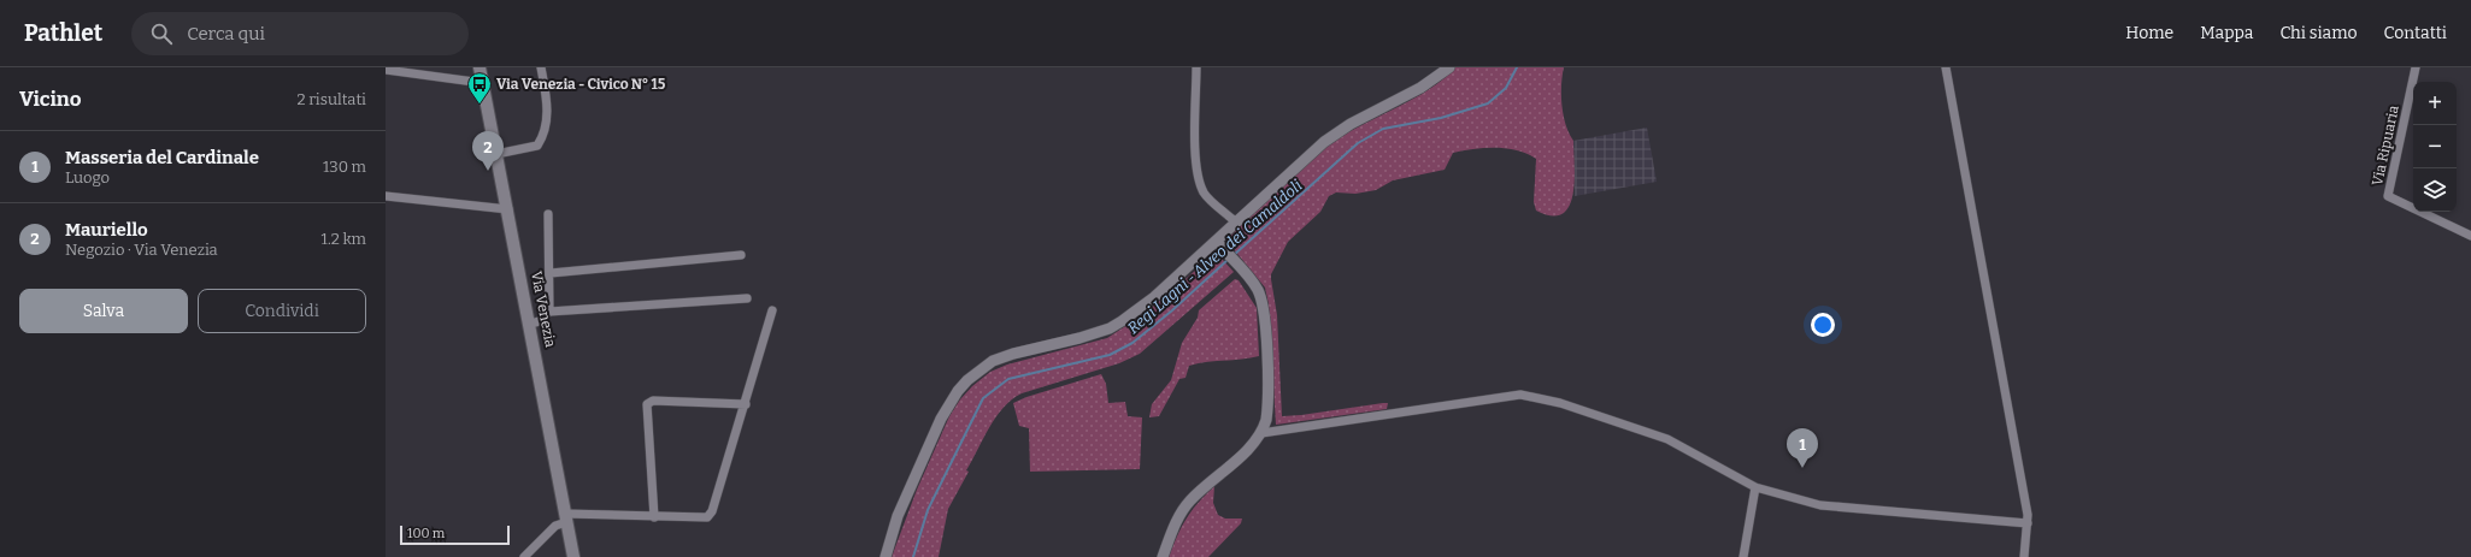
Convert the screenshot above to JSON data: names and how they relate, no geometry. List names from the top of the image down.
{
  "streets": {
    "main road": ["Via Venezia"],
    "street": ["Via Ripuaria"]
  },
  "water": ["Regi Lagni - Alveo dei Camaldoli"],
  "places": {
    "bus stop": ["Via Venezia - Civico N° 15"]
  },
  "scale_bar": "100 m",
  "page": {
    "header": "Pathlet",
    "search": "Cerca qui",
    "nav": [
      "Home",
      "Mappa",
      "Chi siamo",
      "Contatti"
    ],
    "heading": ["Vicino", "2 risultati"],
    "map_buttons": ["+", "−"],
    "list": [
      {
        "mark": "1",
        "name": "Masseria del Cardinale",
        "note": "Luogo",
        "value": "130 m"
      },
      {
        "mark": "2",
        "name": "Mauriello",
        "note": "Negozio · Via Venezia",
        "value": "1.2 km"
      }
    ],
    "pins": ["2", "1"],
    "buttons": ["Salva", "Condividi"],
    "scale": "100 m"
  }
}
